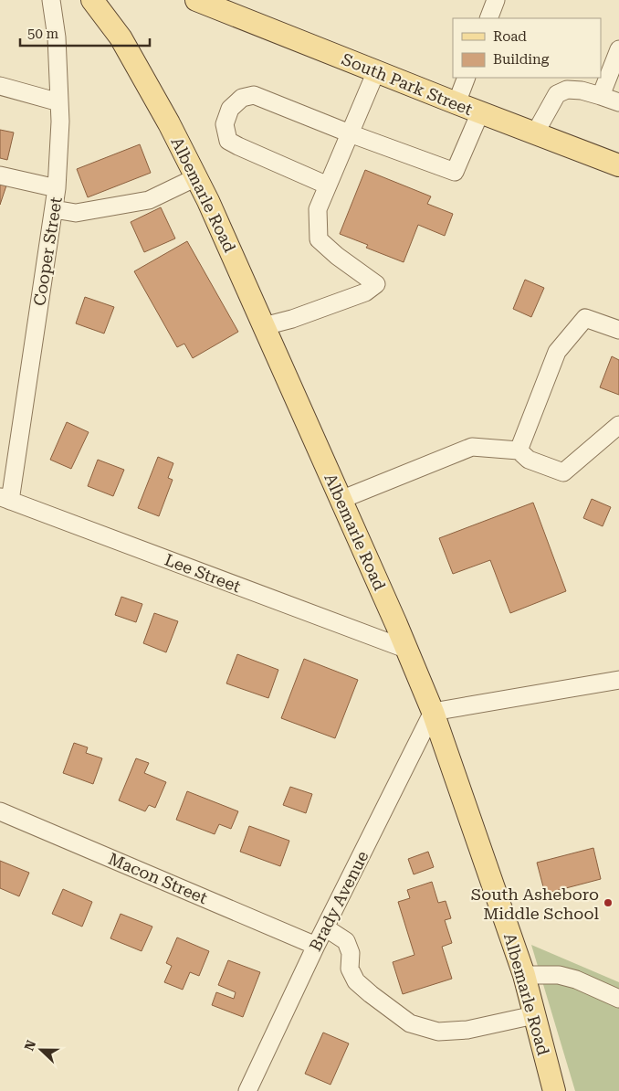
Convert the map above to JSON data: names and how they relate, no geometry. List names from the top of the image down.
{
  "streets": {
    "main road": ["South Park Street", "Albemarle Road"],
    "street": [
      "Cooper Street",
      "Lee Street",
      "Macon Street",
      "Brady Avenue"
    ]
  },
  "crossings": [
    ["Albemarle Road", "Lee Street"],
    ["Albemarle Road", "Brady Avenue"],
    ["Cooper Street", "Lee Street"],
    ["Macon Street", "Brady Avenue"]
  ],
  "places": ["South Asheboro Middle School"],
  "legend": ["Road", "Building"],
  "scale_bar": "50 m",
  "north": "left"
}
